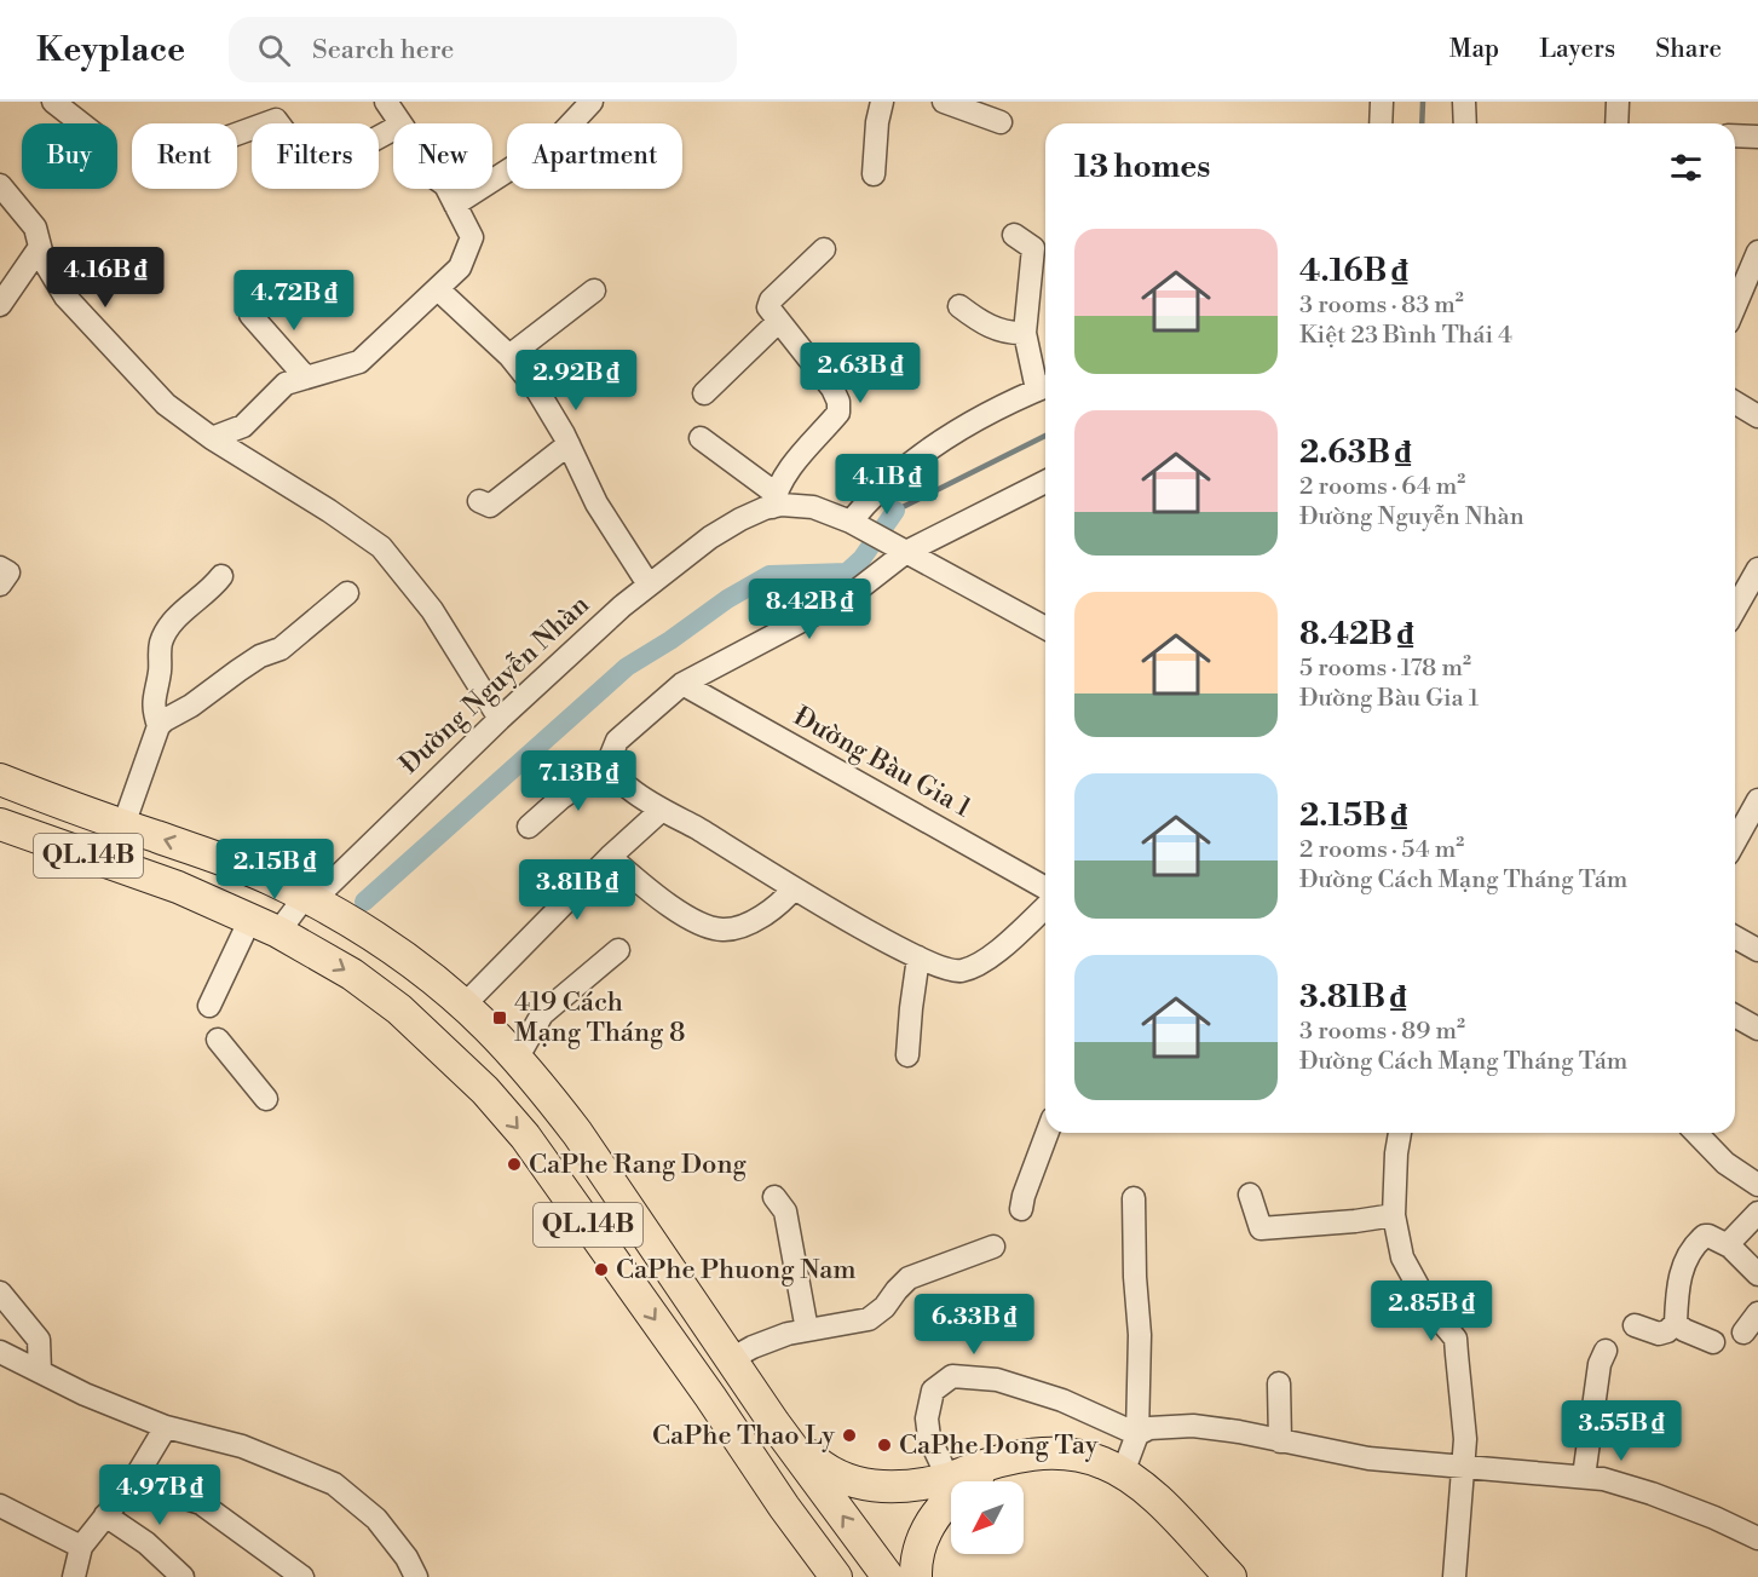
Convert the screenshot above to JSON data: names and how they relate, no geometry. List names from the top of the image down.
{
  "streets": {
    "highway": ["QL.14B"],
    "street": ["Đường Nguyễn Nhàn", "Đường Bàu Gia 1"]
  },
  "crossings": [
    ["Đường Nguyễn Nhàn", "QL.14B"]
  ],
  "places": {
    "transit": ["419 Cách Mạng Tháng 8"],
    "other": [
      "CaPhe Rang Dong",
      "CaPhe Phuong Nam",
      "CaPhe Thao Ly",
      "CaPhe Dong Tay"
    ]
  },
  "north": "bottom left",
  "page": {
    "header": "Keyplace",
    "search": "Search here",
    "nav": ["Map", "Layers", "Share"],
    "chip": [
      "Buy",
      "Rent",
      "Filters",
      "New",
      "Apartment"
    ],
    "heading": "13 homes",
    "list": [
      {
        "name": "4.16B ₫",
        "note": "3 rooms · 83 m² · Kiệt 23 Bình Thái 4"
      },
      {
        "name": "2.63B ₫",
        "note": "2 rooms · 64 m² · Đường Nguyễn Nhàn"
      },
      {
        "name": "8.42B ₫",
        "note": "5 rooms · 178 m² · Đường Bàu Gia 1"
      },
      {
        "name": "2.15B ₫",
        "note": "2 rooms · 54 m² · Đường Cách Mạng Tháng Tám"
      },
      {
        "name": "3.81B ₫",
        "note": "3 rooms · 89 m² · Đường Cách Mạng Tháng Tám"
      }
    ],
    "price": [
      "4.16B ₫",
      "4.72B ₫",
      "2.63B ₫",
      "2.92B ₫",
      "4.1B ₫",
      "8.42B ₫",
      "7.13B ₫",
      "2.15B ₫",
      "3.81B ₫",
      "2.85B ₫",
      "6.33B ₫",
      "3.55B ₫",
      "4.97B ₫"
    ]
  }
}
